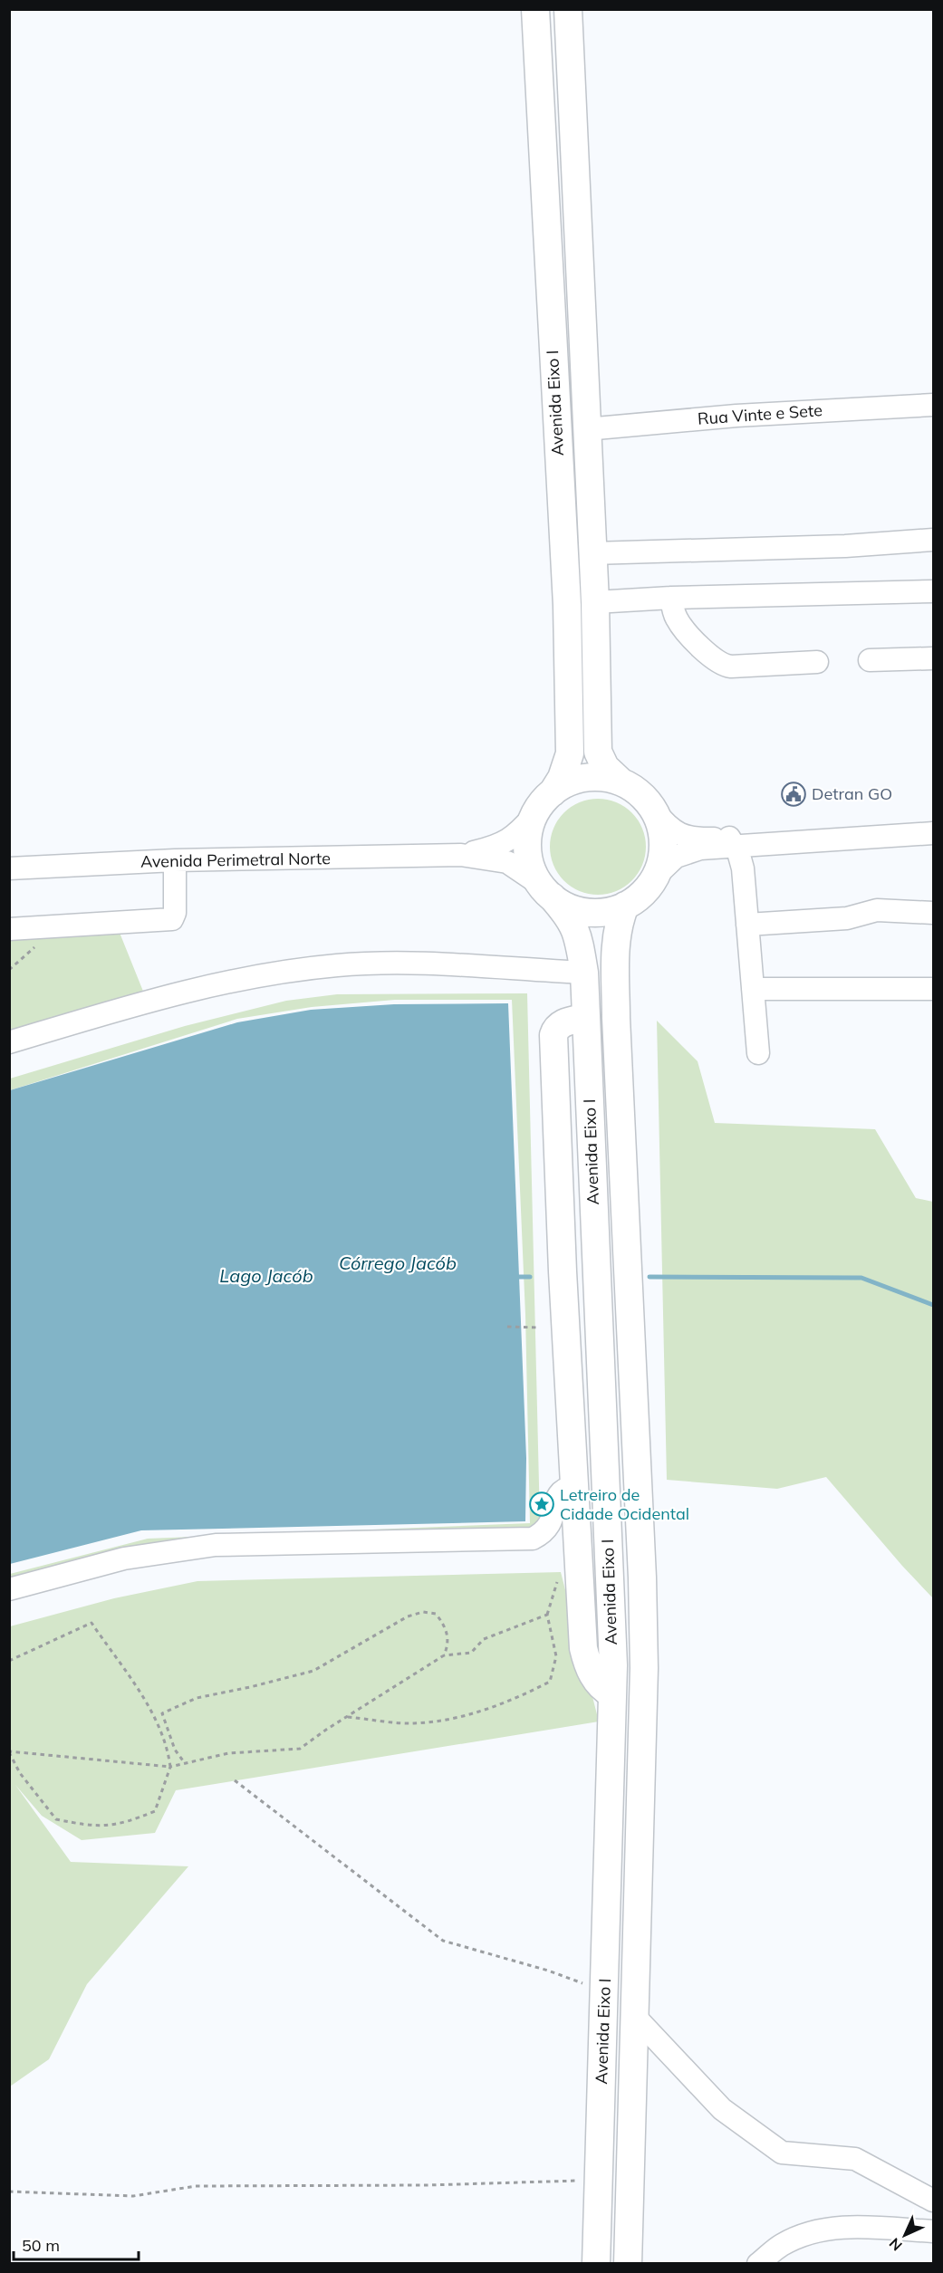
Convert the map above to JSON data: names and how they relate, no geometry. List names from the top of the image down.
{
  "streets": {
    "main road": ["Avenida Eixo I"],
    "street": ["Rua Vinte e Sete", "Avenida Perimetral Norte"]
  },
  "crossings": [
    ["Avenida Eixo I", "Rua Vinte e Sete"],
    ["Avenida Eixo I", "Avenida Perimetral Norte"]
  ],
  "water": ["Córrego Jacób", "Lago Jacób"],
  "places": {
    "public building": ["Detran GO"],
    "place": ["Letreiro de Cidade Ocidental"]
  },
  "scale_bar": "50 m",
  "north": "bottom left"
}
